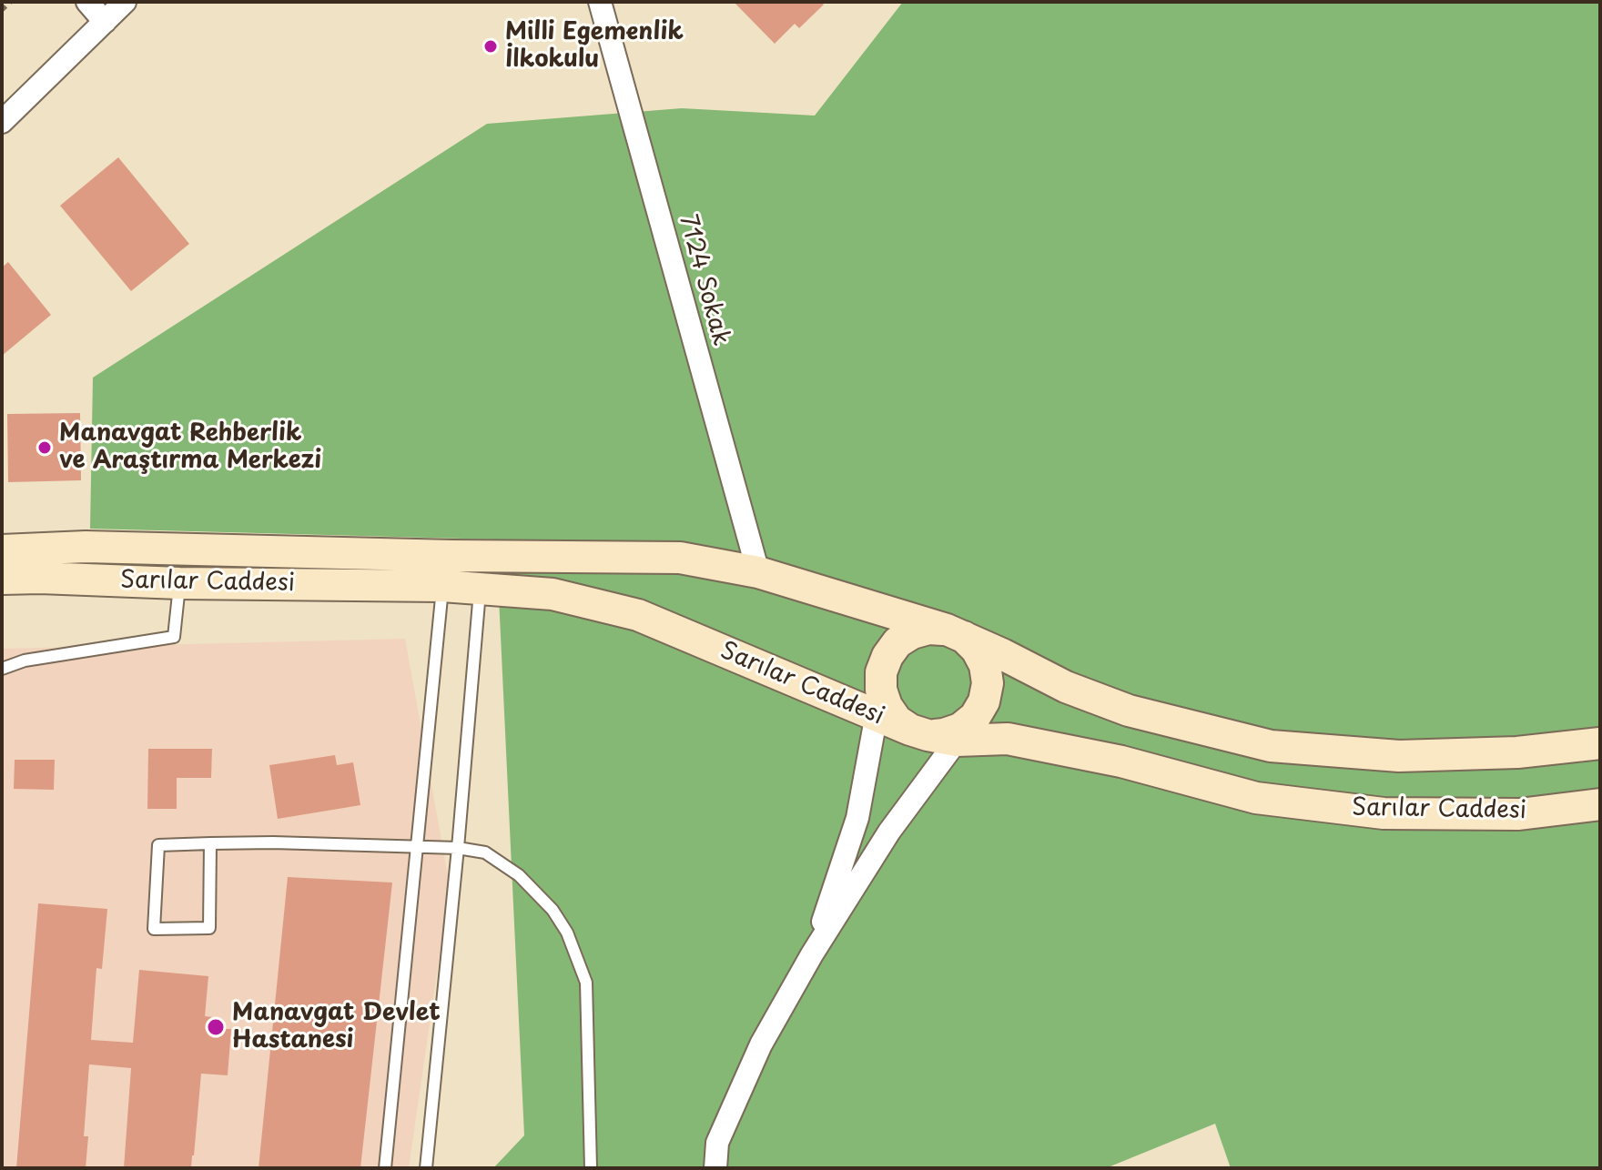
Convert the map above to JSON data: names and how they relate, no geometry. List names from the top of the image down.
{
  "streets": {
    "street": ["7124 Sokak", "Sarılar Caddesi"]
  },
  "crossings": [
    ["7124 Sokak", "Sarılar Caddesi"]
  ],
  "places": ["Milli Egemenlik İlkokulu", "Manavgat Rehberlik ve Araştırma Merkezi", "Manavgat Devlet Hastanesi"]
}
